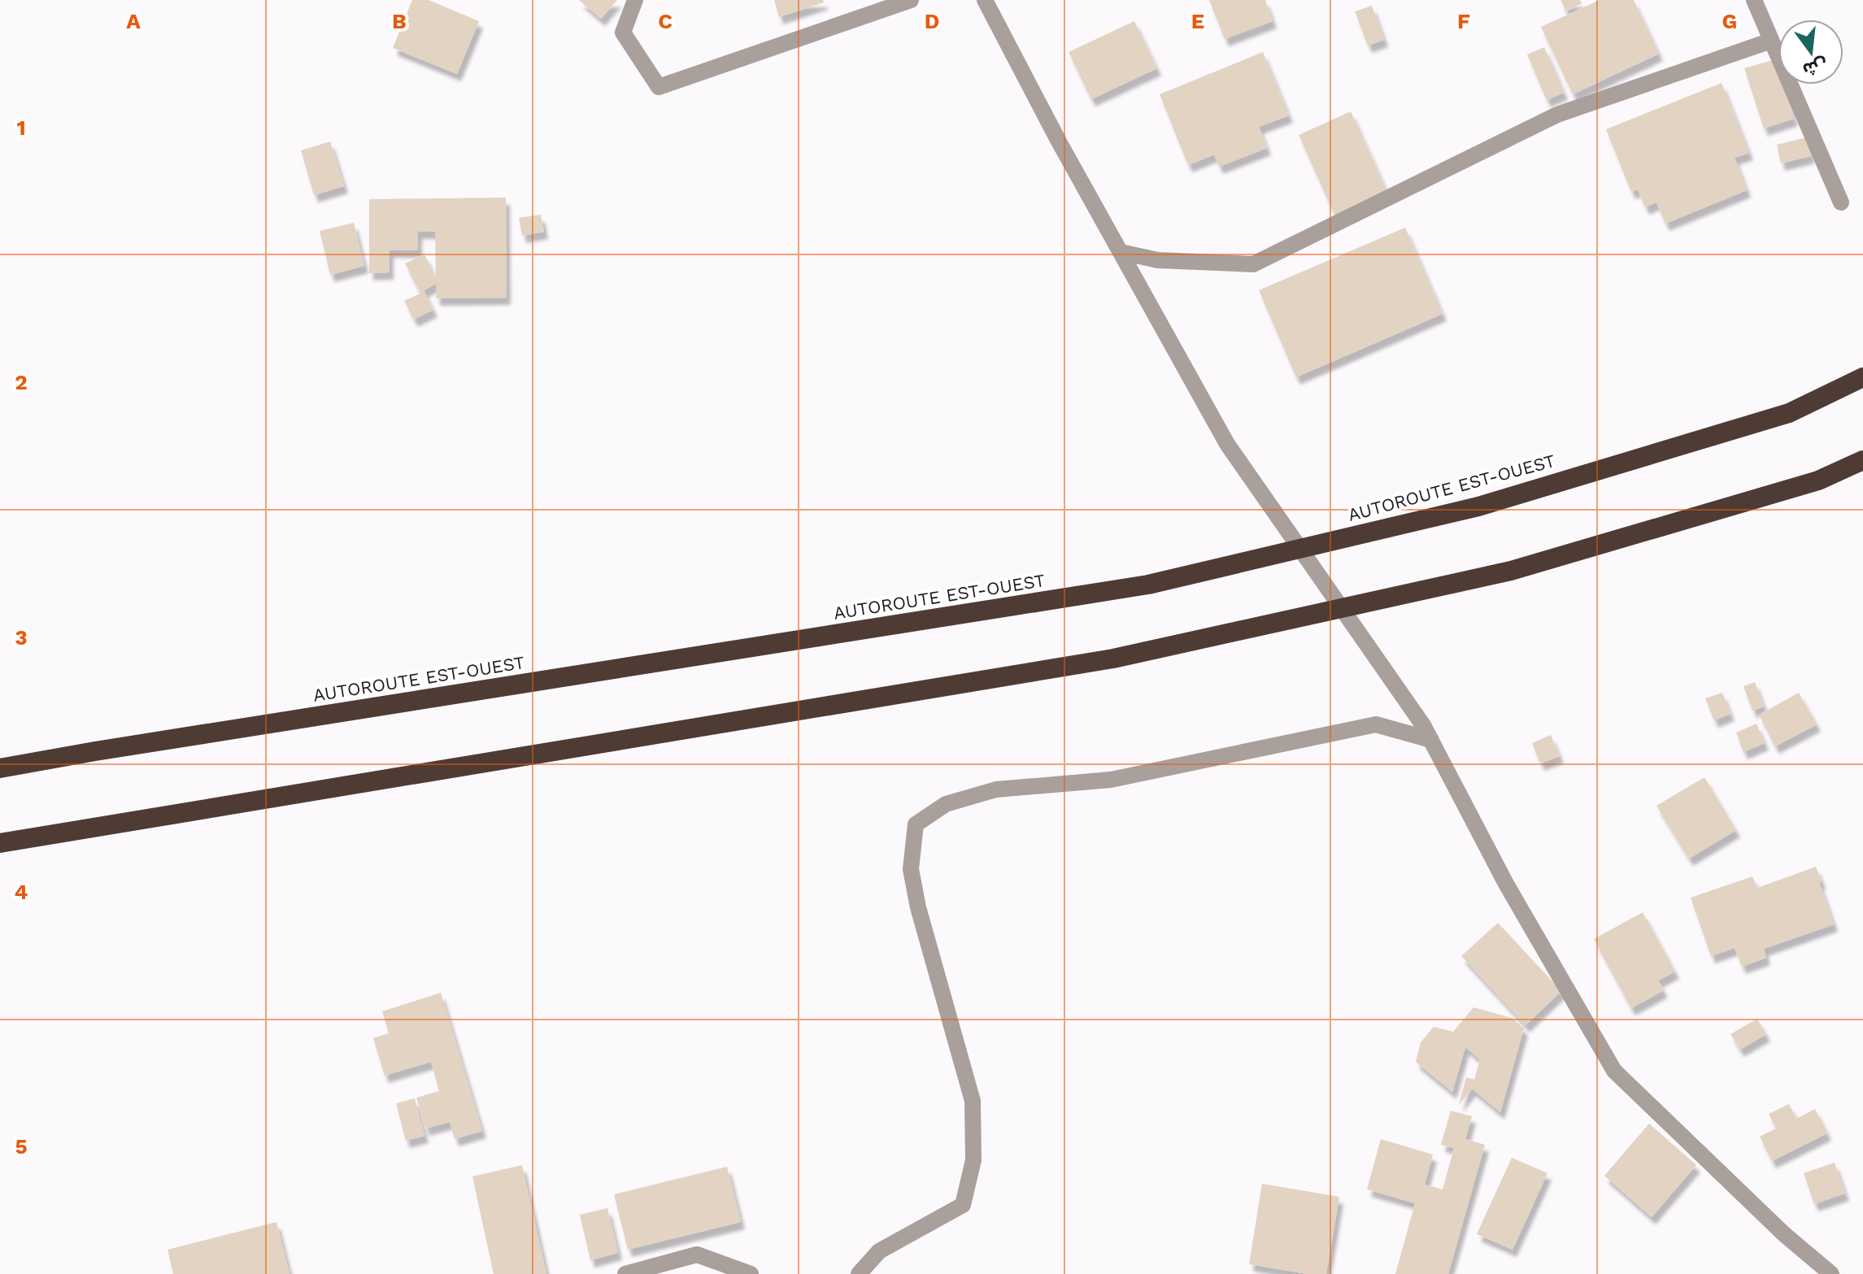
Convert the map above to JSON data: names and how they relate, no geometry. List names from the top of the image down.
{
  "streets": {
    "highway": ["AUTOROUTE EST-OUEST"]
  },
  "north": "bottom",
  "grid": {
    "columns": [
      "A",
      "B",
      "C",
      "D",
      "E",
      "F",
      "G"
    ],
    "rows": [
      "1",
      "2",
      "3",
      "4",
      "5"
    ]
  }
}
